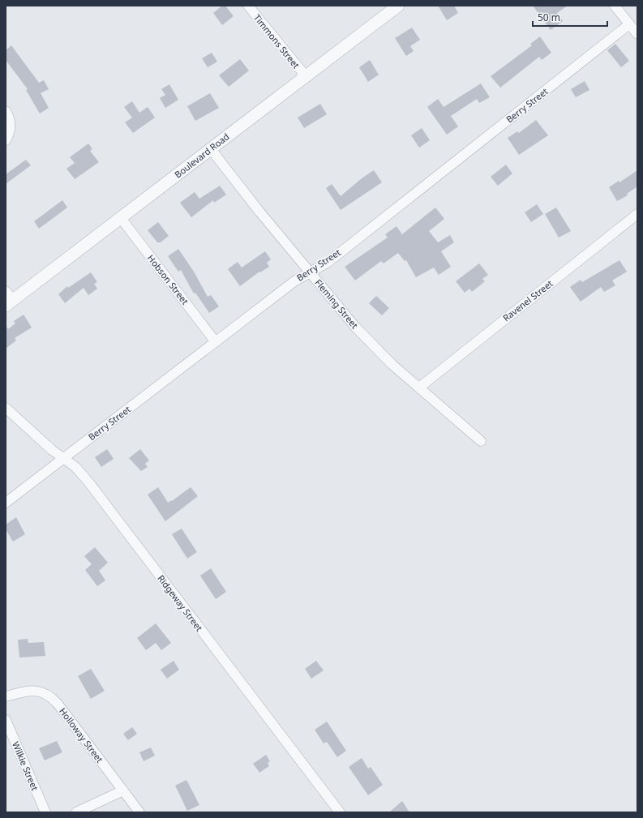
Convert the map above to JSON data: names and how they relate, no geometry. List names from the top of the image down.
{
  "streets": {
    "street": [
      "Timmons Street",
      "Berry Street",
      "Boulevard Road",
      "Hobson Street",
      "Ravenel Street",
      "Fleming Street",
      "Ridgeway Street",
      "Holloway Street",
      "Wilkie Street"
    ]
  },
  "crossings": [
    ["Timmons Street", "Boulevard Road"],
    ["Berry Street", "Hobson Street"],
    ["Berry Street", "Fleming Street"],
    ["Berry Street", "Ridgeway Street"],
    ["Boulevard Road", "Hobson Street"],
    ["Boulevard Road", "Fleming Street"],
    ["Ravenel Street", "Fleming Street"]
  ],
  "scale_bar": "50 m"
}
